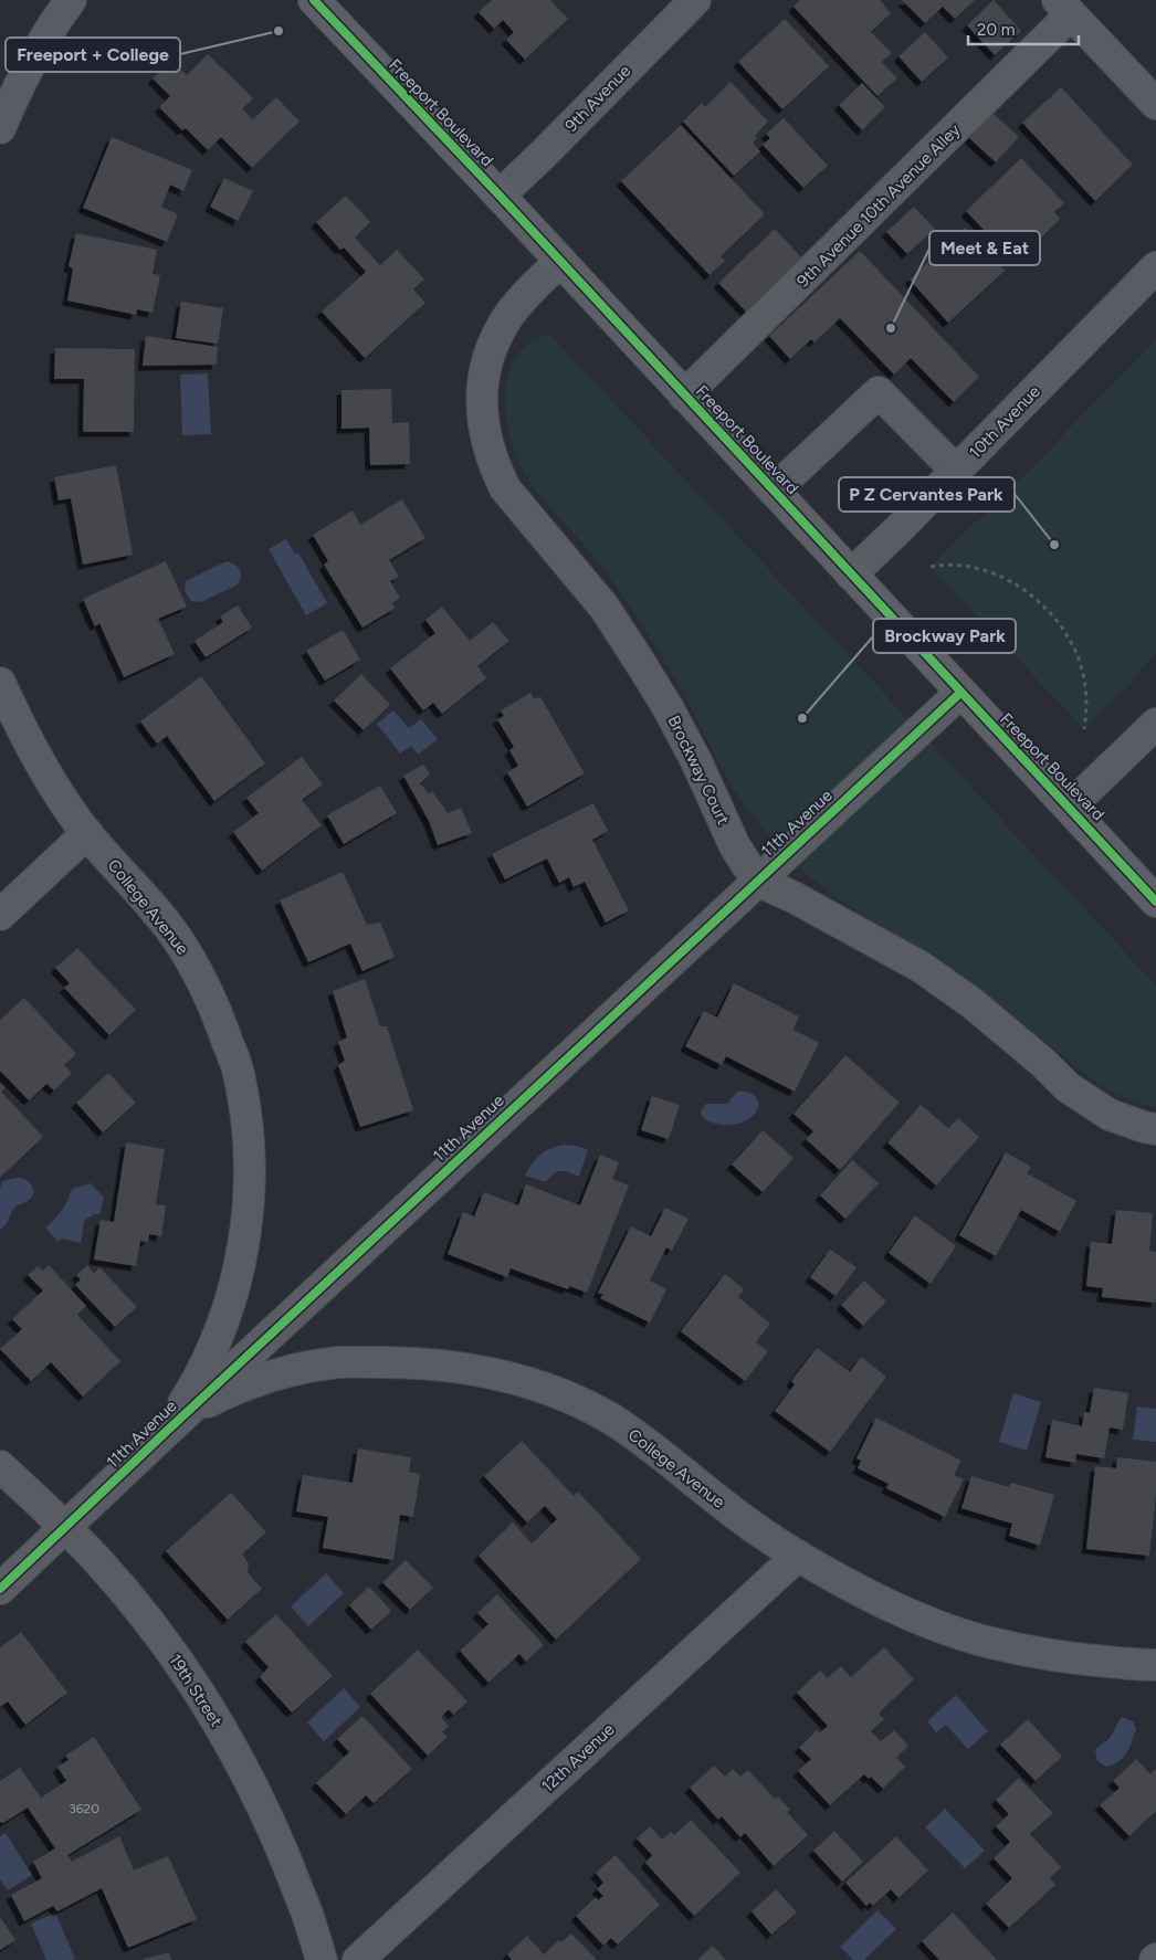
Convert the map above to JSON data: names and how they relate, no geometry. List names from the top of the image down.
{
  "streets": {
    "main road": ["Freeport Boulevard"],
    "street": [
      "9th Avenue",
      "9th Avenue 10th Avenue Alley",
      "10th Avenue",
      "Brockway Court",
      "11th Avenue",
      "College Avenue",
      "19th Street",
      "12th Avenue"
    ]
  },
  "crossings": [
    ["9th Avenue", "Freeport Boulevard"],
    ["Freeport Boulevard", "9th Avenue 10th Avenue Alley"],
    ["Freeport Boulevard", "10th Avenue"],
    ["Freeport Boulevard", "Brockway Court"],
    ["Freeport Boulevard", "11th Avenue"],
    ["Brockway Court", "11th Avenue"],
    ["11th Avenue", "College Avenue"],
    ["11th Avenue", "19th Street"],
    ["College Avenue", "12th Avenue"]
  ],
  "places": [
    "Freeport + College",
    "Meet & Eat",
    "P Z Cervantes Park",
    "Brockway Park"
  ],
  "house_numbers": ["3620"],
  "scale_bar": "20 m"
}
